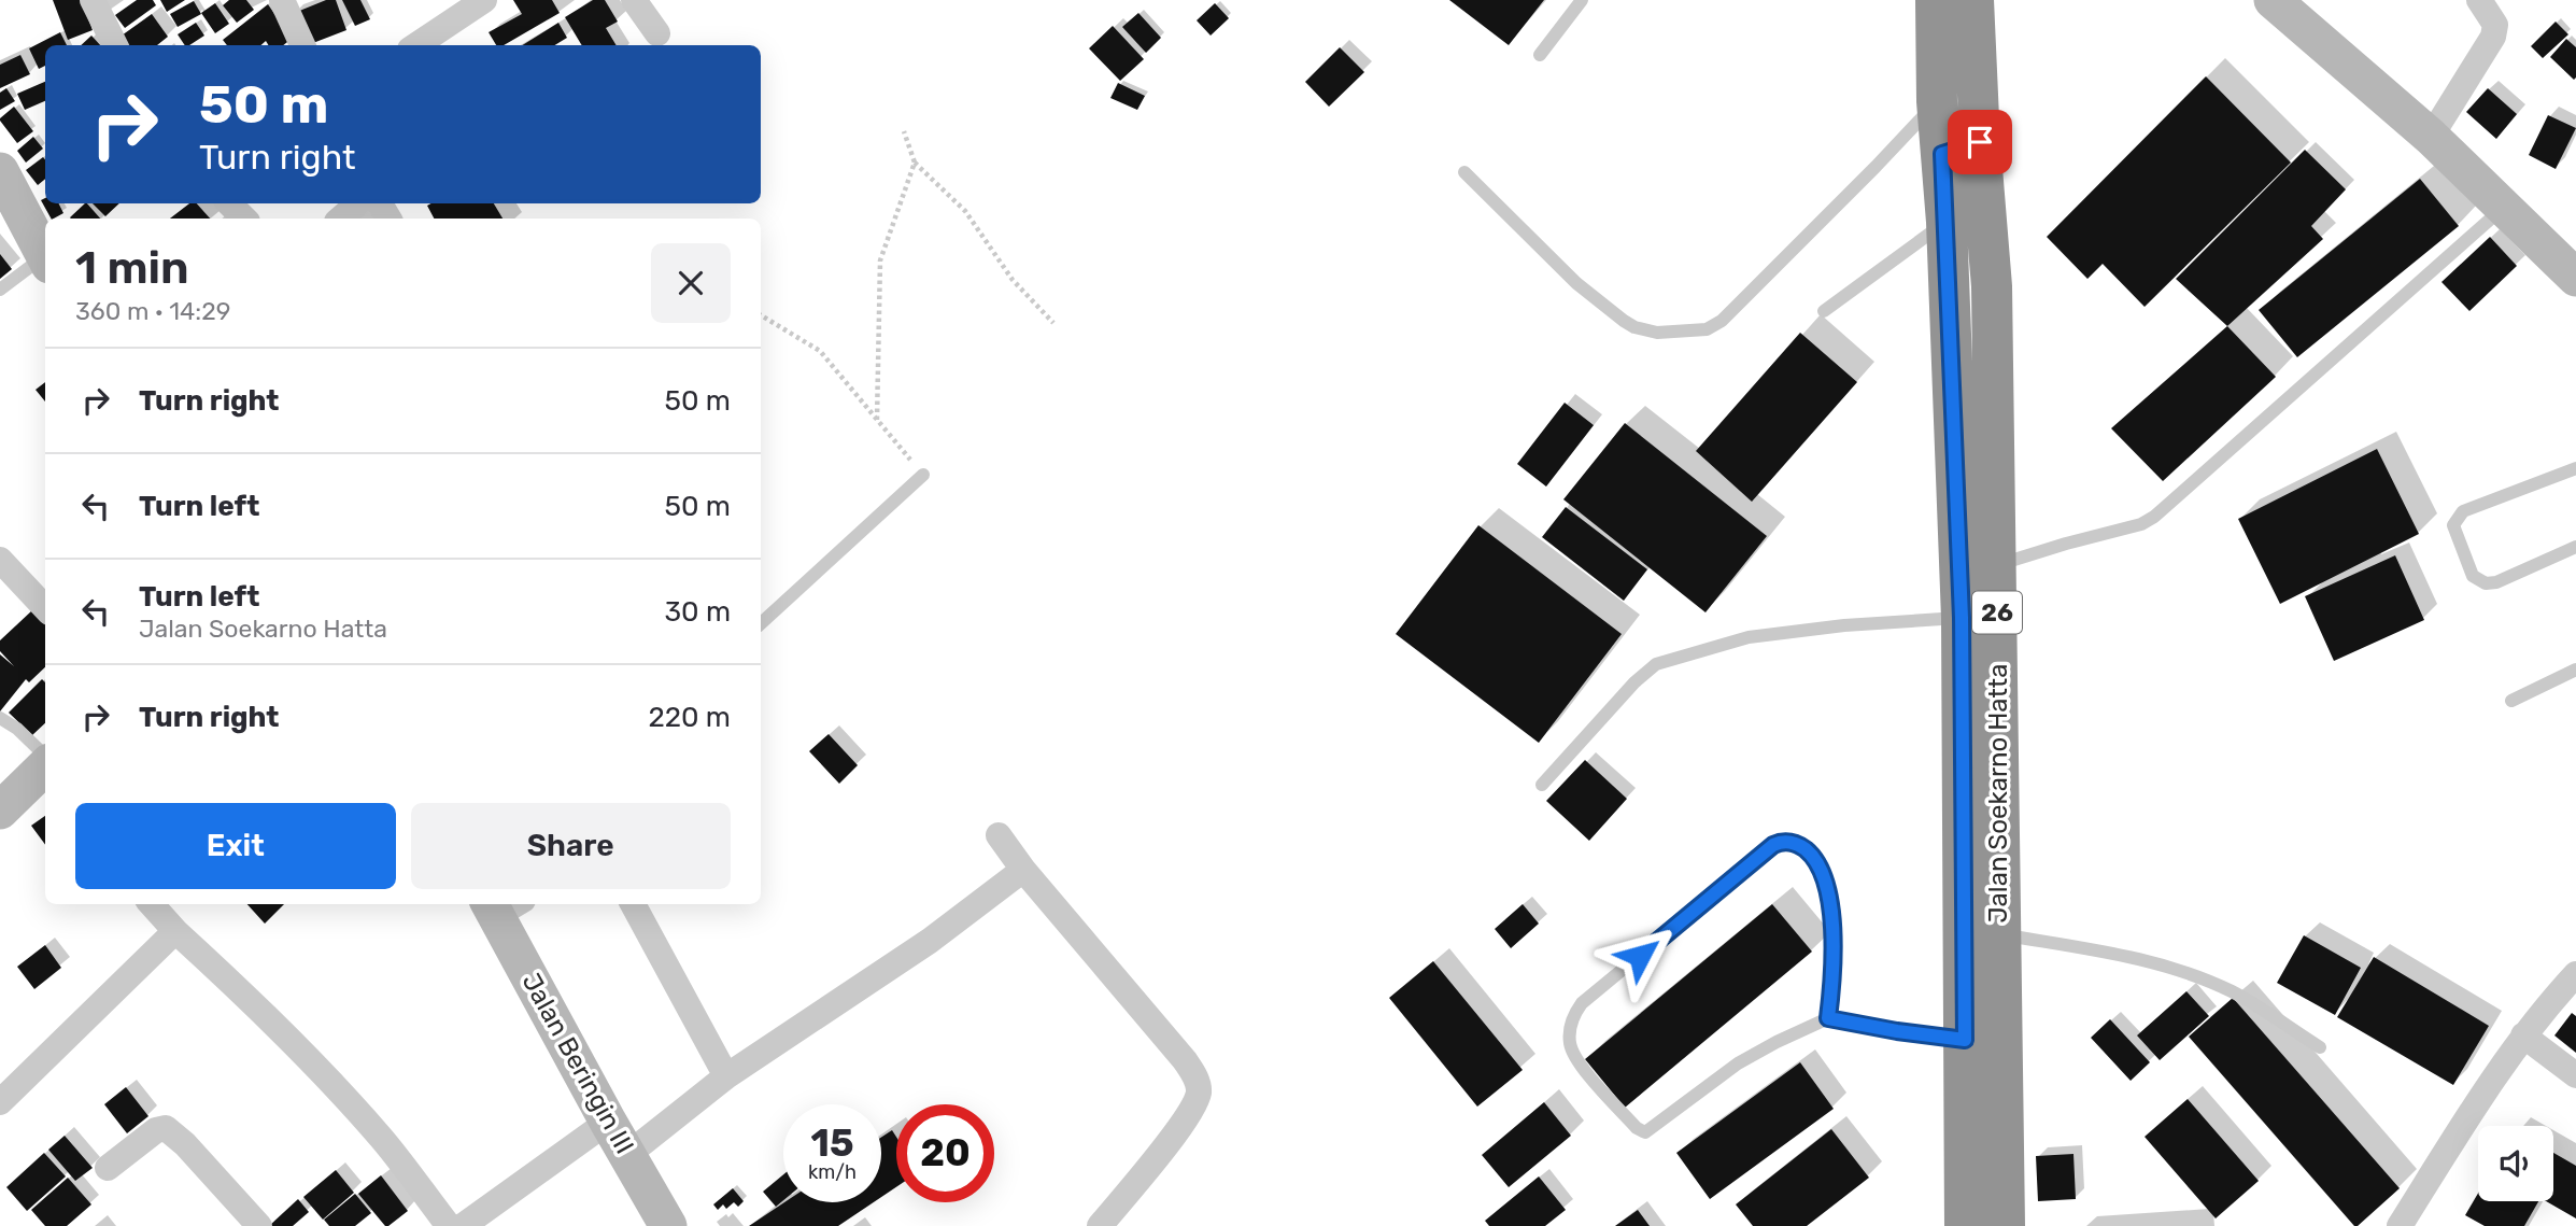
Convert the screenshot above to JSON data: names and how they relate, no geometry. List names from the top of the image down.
{
  "streets": {
    "highway": ["26", "Jalan Soekarno Hatta"],
    "street": ["Jalan Beringin III"]
  },
  "page": {
    "turn": ["50 m", "Turn right"],
    "heading": ["1 min", "360 m · 14:29"],
    "list": [
      {
        "name": "Turn right",
        "value": "50 m"
      },
      {
        "name": "Turn left",
        "value": "50 m"
      },
      {
        "name": "Turn left",
        "note": "Jalan Soekarno Hatta",
        "value": "30 m"
      },
      {
        "name": "Turn right",
        "value": "220 m"
      }
    ],
    "buttons": ["Exit", "Share"],
    "speed": "15 km/h",
    "limit": "20"
  }
}
